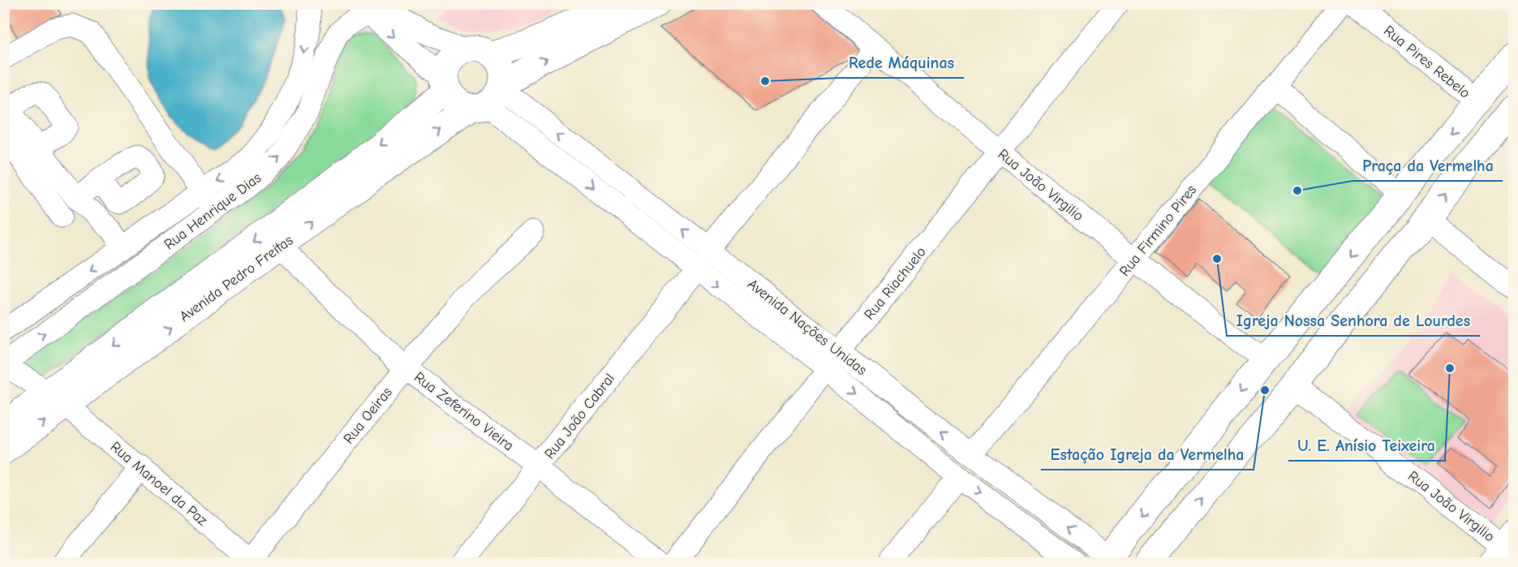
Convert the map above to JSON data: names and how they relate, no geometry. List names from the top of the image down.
{
  "streets": {
    "main road": ["Avenida Pedro Freitas"],
    "street": [
      "Rua Pires Rebelo",
      "Rua João Virgilio",
      "Rua Henrique Dias",
      "Rua Firmino Pires",
      "Rua Riachuelo",
      "Avenida Nações Unidas",
      "Rua Zeferino Vieira",
      "Rua Oeiras",
      "Rua João Cabral",
      "Rua Manoel da Paz"
    ]
  },
  "crossings": [
    ["Rua João Virgilio", "Rua Firmino Pires"],
    ["Rua João Virgilio", "Rua Riachuelo"],
    ["Rua Henrique Dias", "Rua Manoel da Paz"],
    ["Rua Firmino Pires", "Avenida Nações Unidas"],
    ["Avenida Pedro Freitas", "Avenida Nações Unidas"],
    ["Avenida Pedro Freitas", "Rua Zeferino Vieira"],
    ["Avenida Pedro Freitas", "Rua Manoel da Paz"],
    ["Rua Riachuelo", "Avenida Nações Unidas"],
    ["Avenida Nações Unidas", "Rua João Cabral"],
    ["Rua Zeferino Vieira", "Rua Oeiras"],
    ["Rua Zeferino Vieira", "Rua João Cabral"],
    ["Rua Oeiras", "Rua Manoel da Paz"]
  ],
  "places": [
    "Rede Máquinas",
    "Praça da Vermelha",
    "Igreja Nossa Senhora de Lourdes",
    "U. E. Anísio Teixeira",
    "Estação Igreja da Vermelha"
  ]
}
